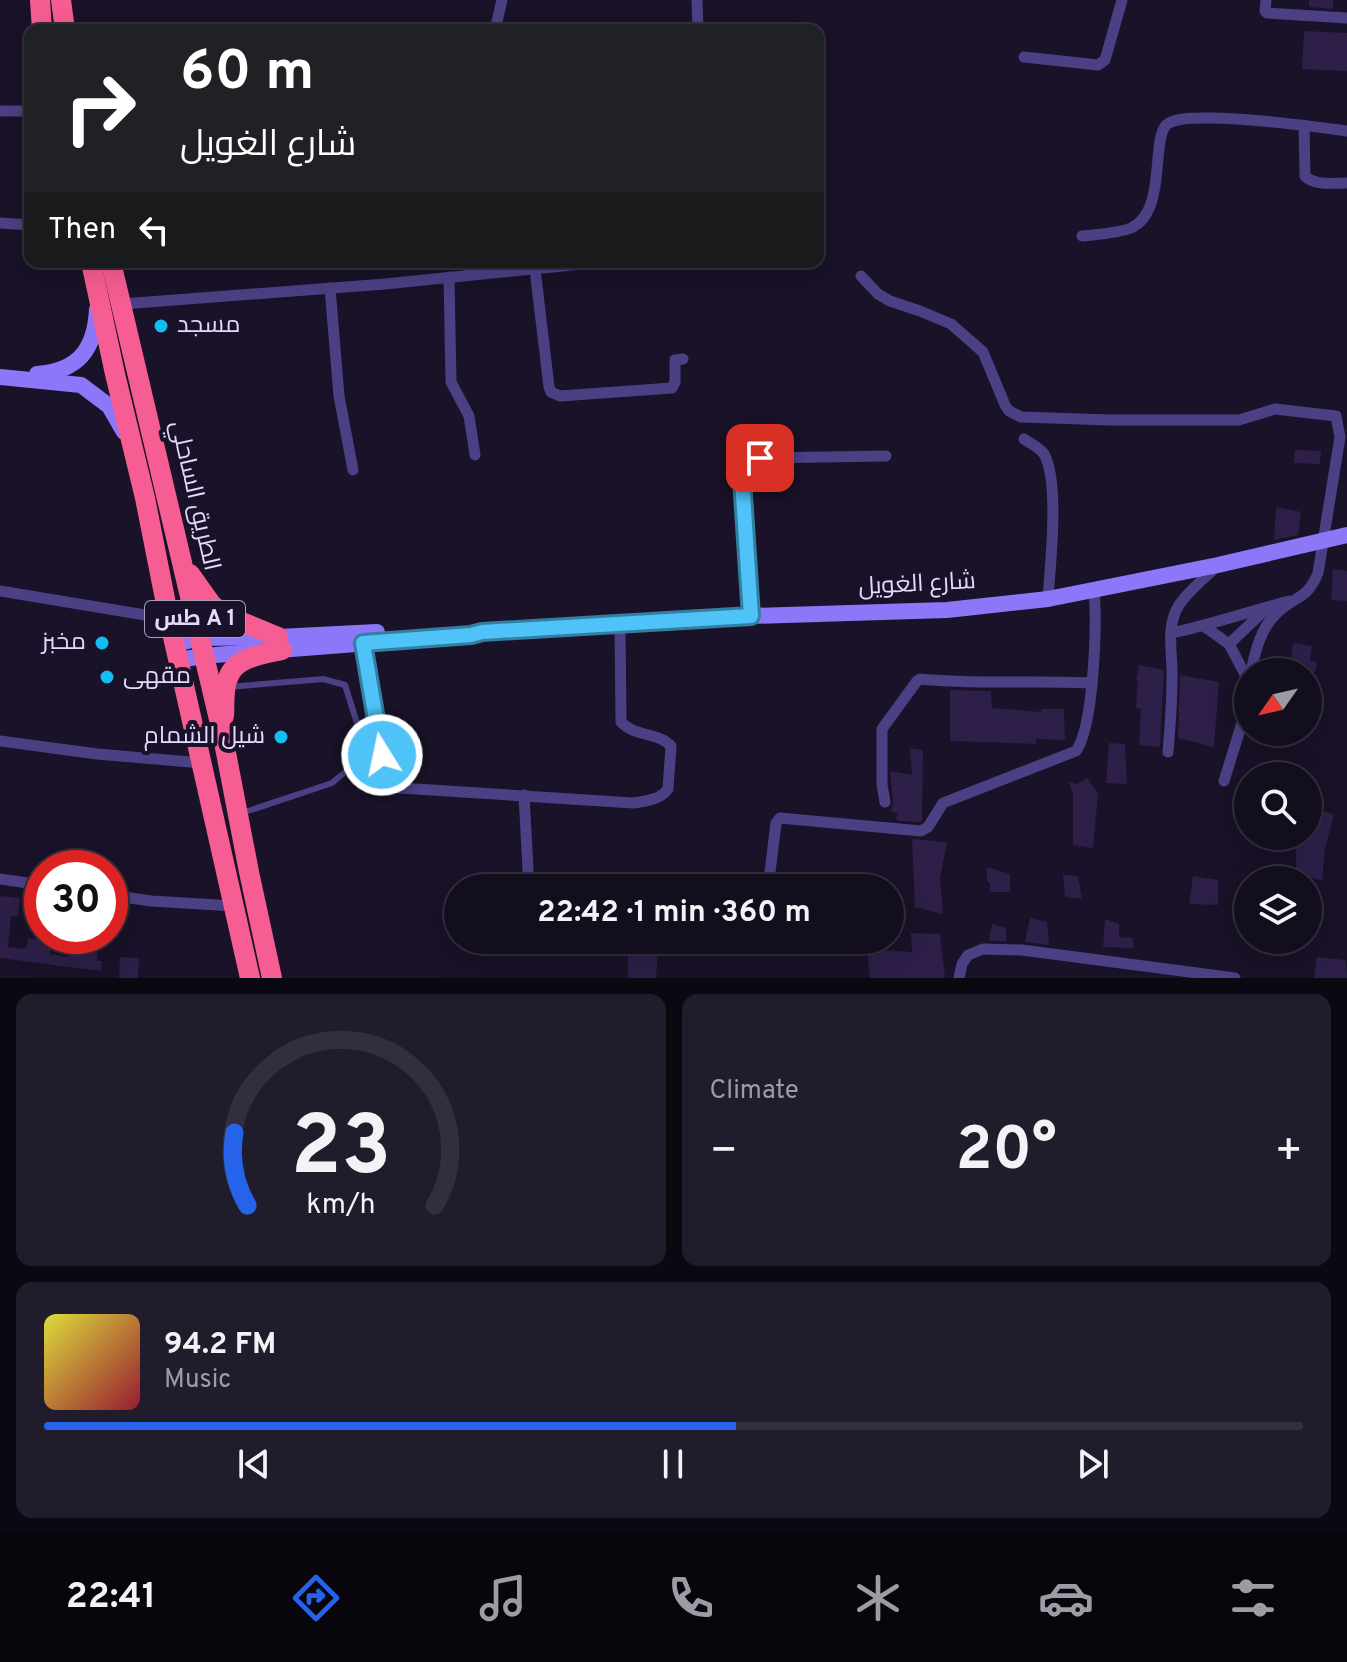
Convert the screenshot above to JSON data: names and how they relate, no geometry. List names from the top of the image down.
{
  "streets": {
    "highway": ["الطريق الساحلي", "طس A 1"],
    "street": ["شارع الغويل"]
  },
  "crossings": [
    ["الطريق الساحلي", "شارع الغويل"]
  ],
  "places": [
    "مسجد",
    "مخبز",
    "مقهى",
    "شيل الشمام"
  ],
  "north": "bottom left",
  "page": {
    "turn": ["60 m", "شارع الغويل"],
    "then": "Then",
    "limit": "30",
    "trip": "22:42 · 1 min · 360 m",
    "tile": "Climate",
    "heat": ["−", "20°", "+"],
    "song": ["94.2 FM", "Music"],
    "tabs": "22:41",
    "gauge": ["23", "km/h"]
  }
}
